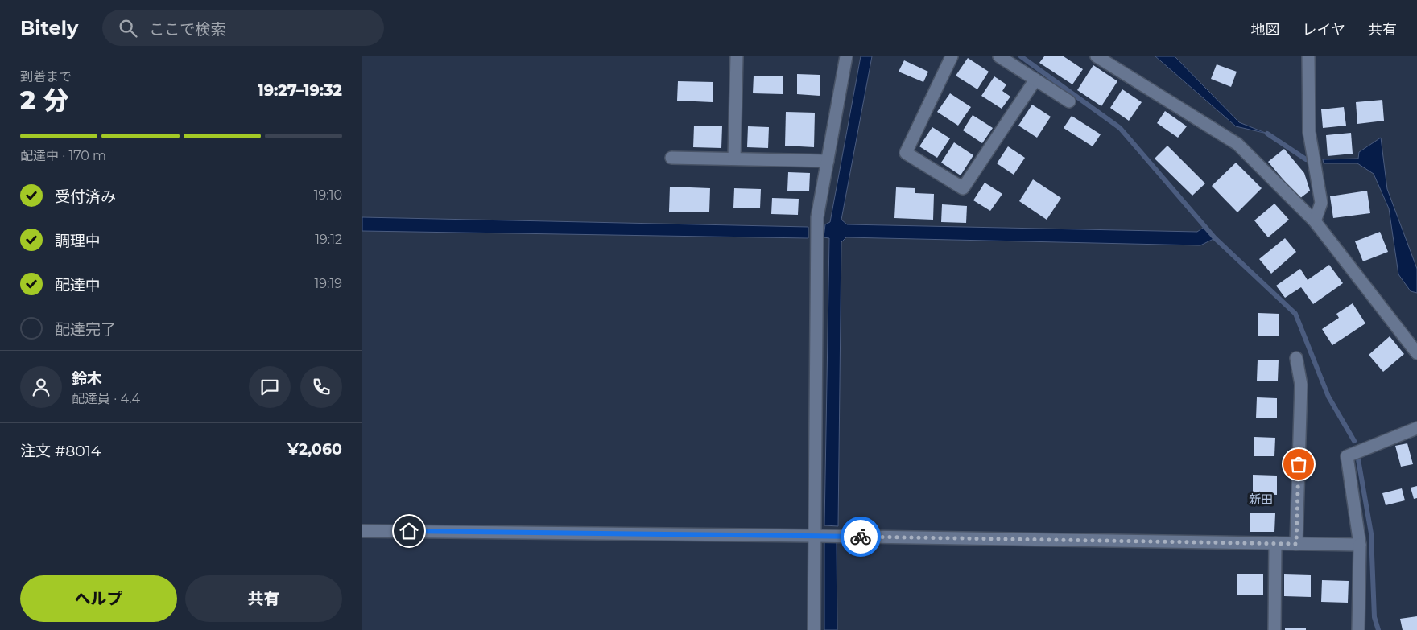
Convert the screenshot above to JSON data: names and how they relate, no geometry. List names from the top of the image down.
{
  "districts": ["新田"],
  "page": {
    "header": "Bitely",
    "search": "ここで検索",
    "nav": ["地図", "レイヤ", "共有"],
    "heading": ["2 分", "到着まで", "19:27–19:32"],
    "panel": [
      "鈴木",
      "配達員 · 4.4",
      "注文 #8014",
      "¥2,060"
    ],
    "bar": "配達中 · 170 m",
    "list": [
      ["受付済み", "19:10"],
      ["調理中", "19:12"],
      ["配達中", "19:19"],
      "配達完了"
    ],
    "buttons": ["ヘルプ", "共有"]
  }
}
